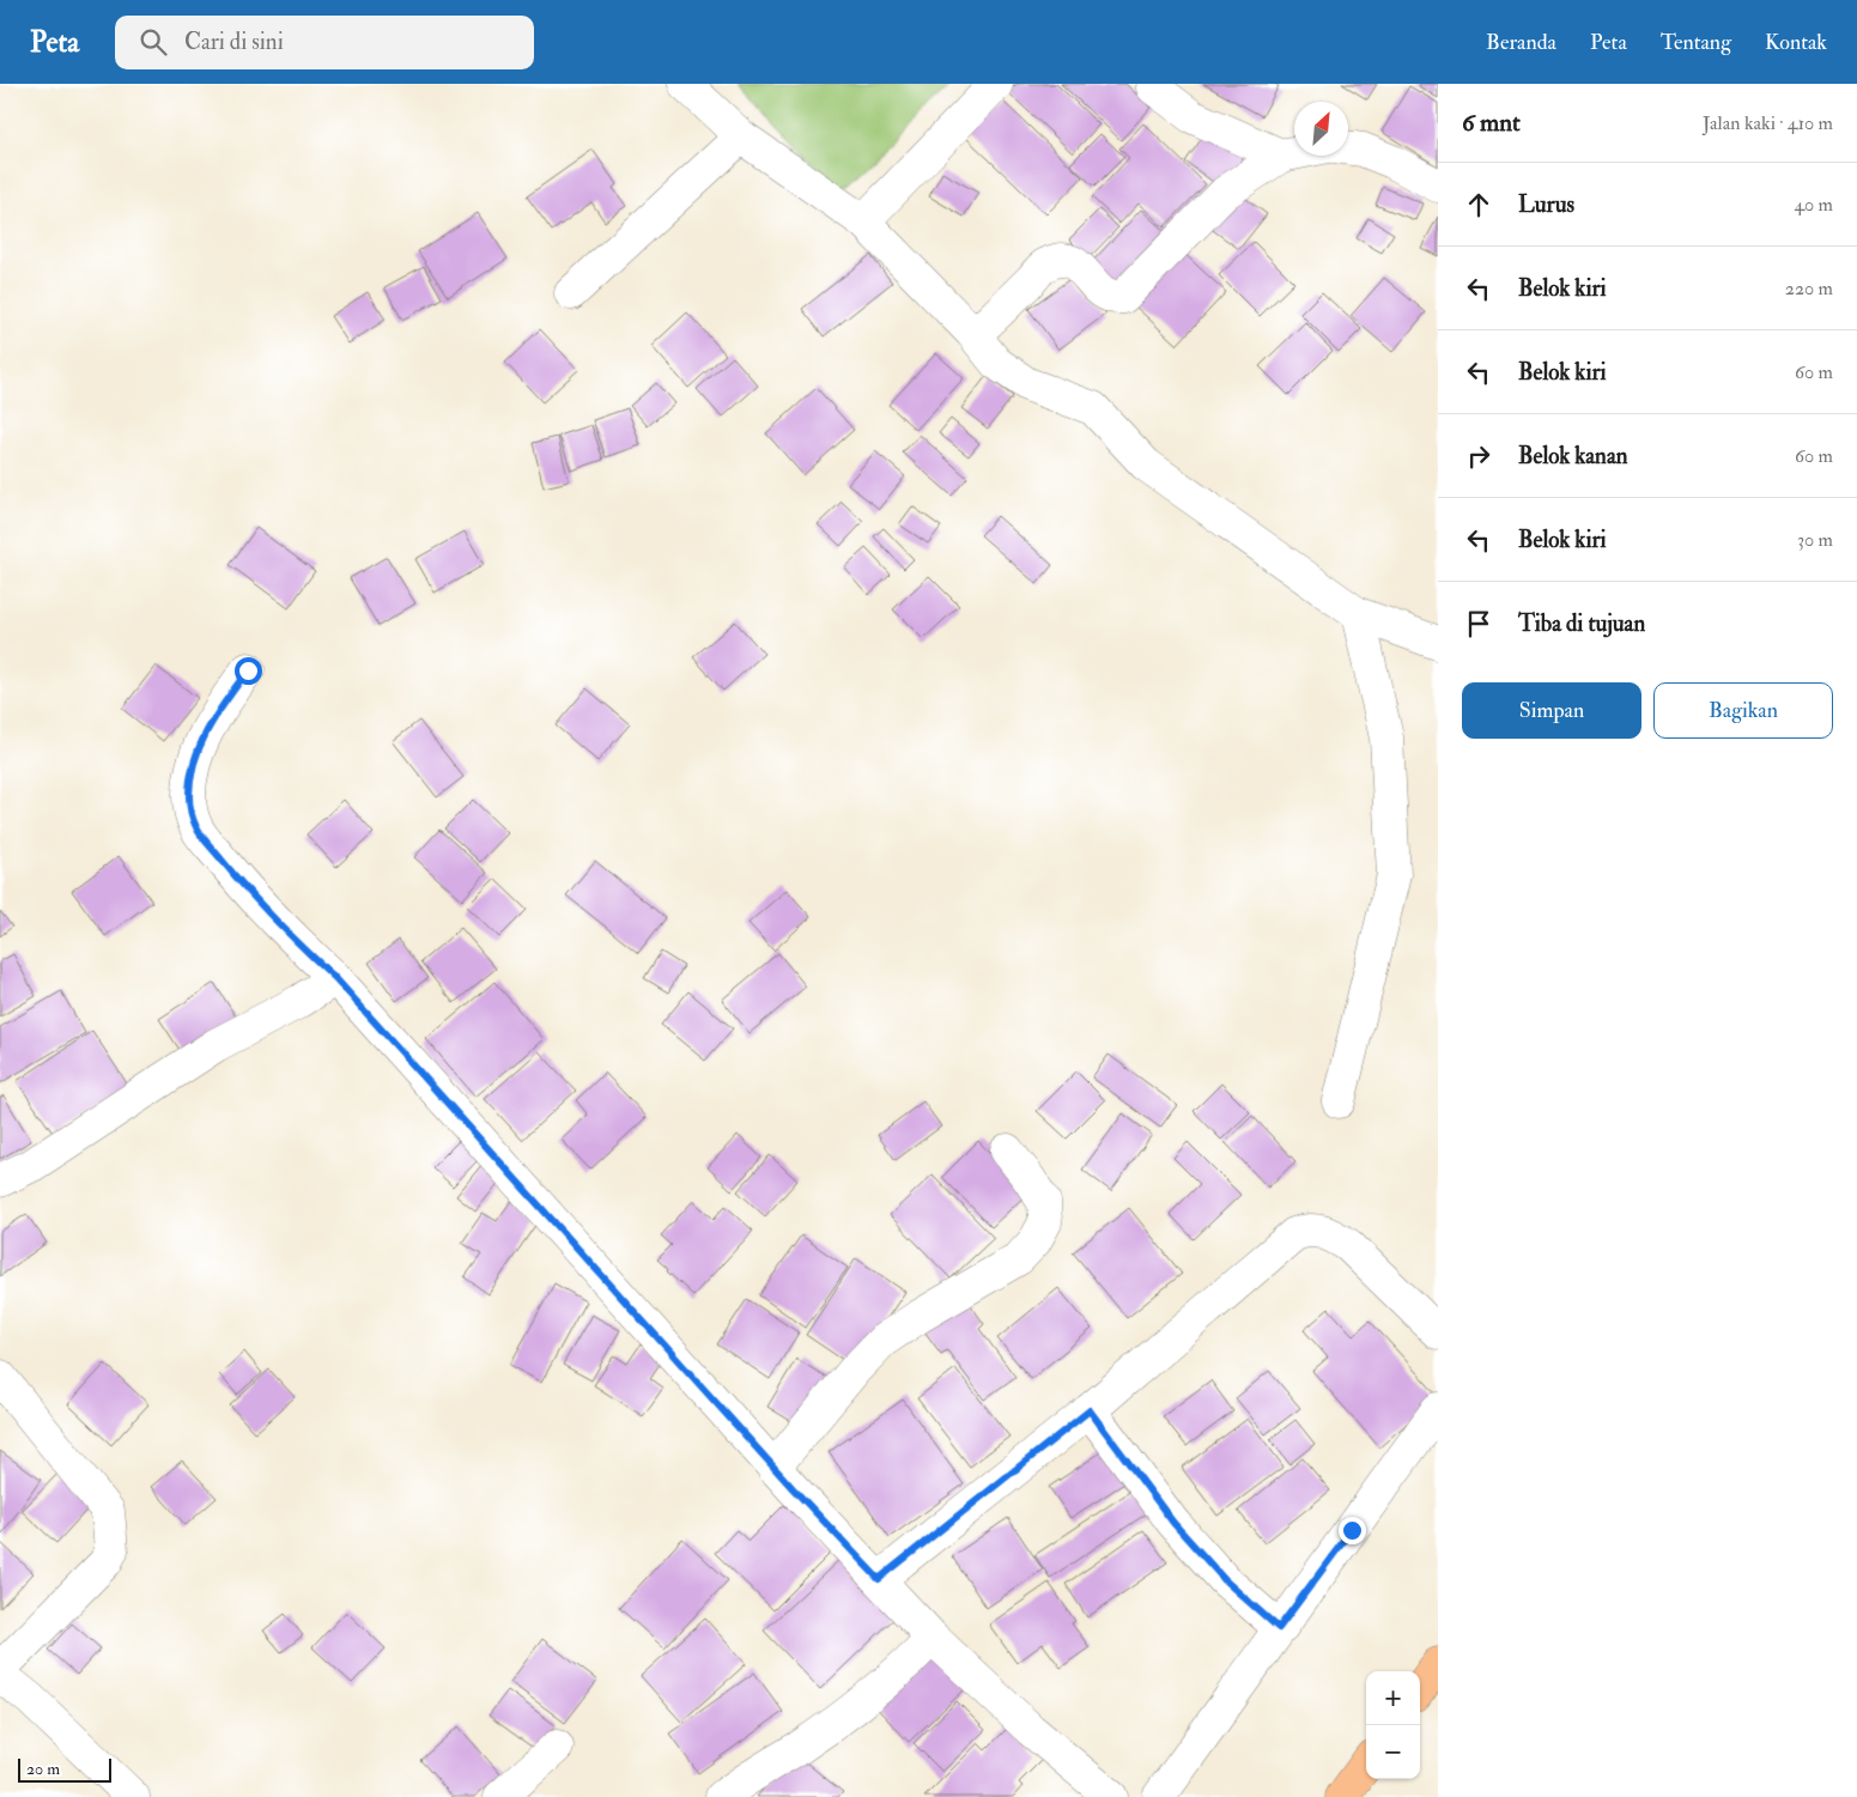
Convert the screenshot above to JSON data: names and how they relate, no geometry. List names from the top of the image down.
{
  "scale_bar": "20 m",
  "north": "top right",
  "page": {
    "header": "Peta",
    "search": "Cari di sini",
    "nav": [
      "Beranda",
      "Peta",
      "Tentang",
      "Kontak"
    ],
    "heading": ["6 mnt", "Jalan kaki · 410 m"],
    "list": [
      ["Lurus", "40 m"],
      ["Belok kiri", "220 m"],
      ["Belok kiri", "60 m"],
      ["Belok kanan", "60 m"],
      ["Belok kiri", "30 m"],
      "Tiba di tujuan"
    ],
    "buttons": ["Simpan", "Bagikan"],
    "map_buttons": ["+", "−"],
    "scale": "20 m"
  }
}
